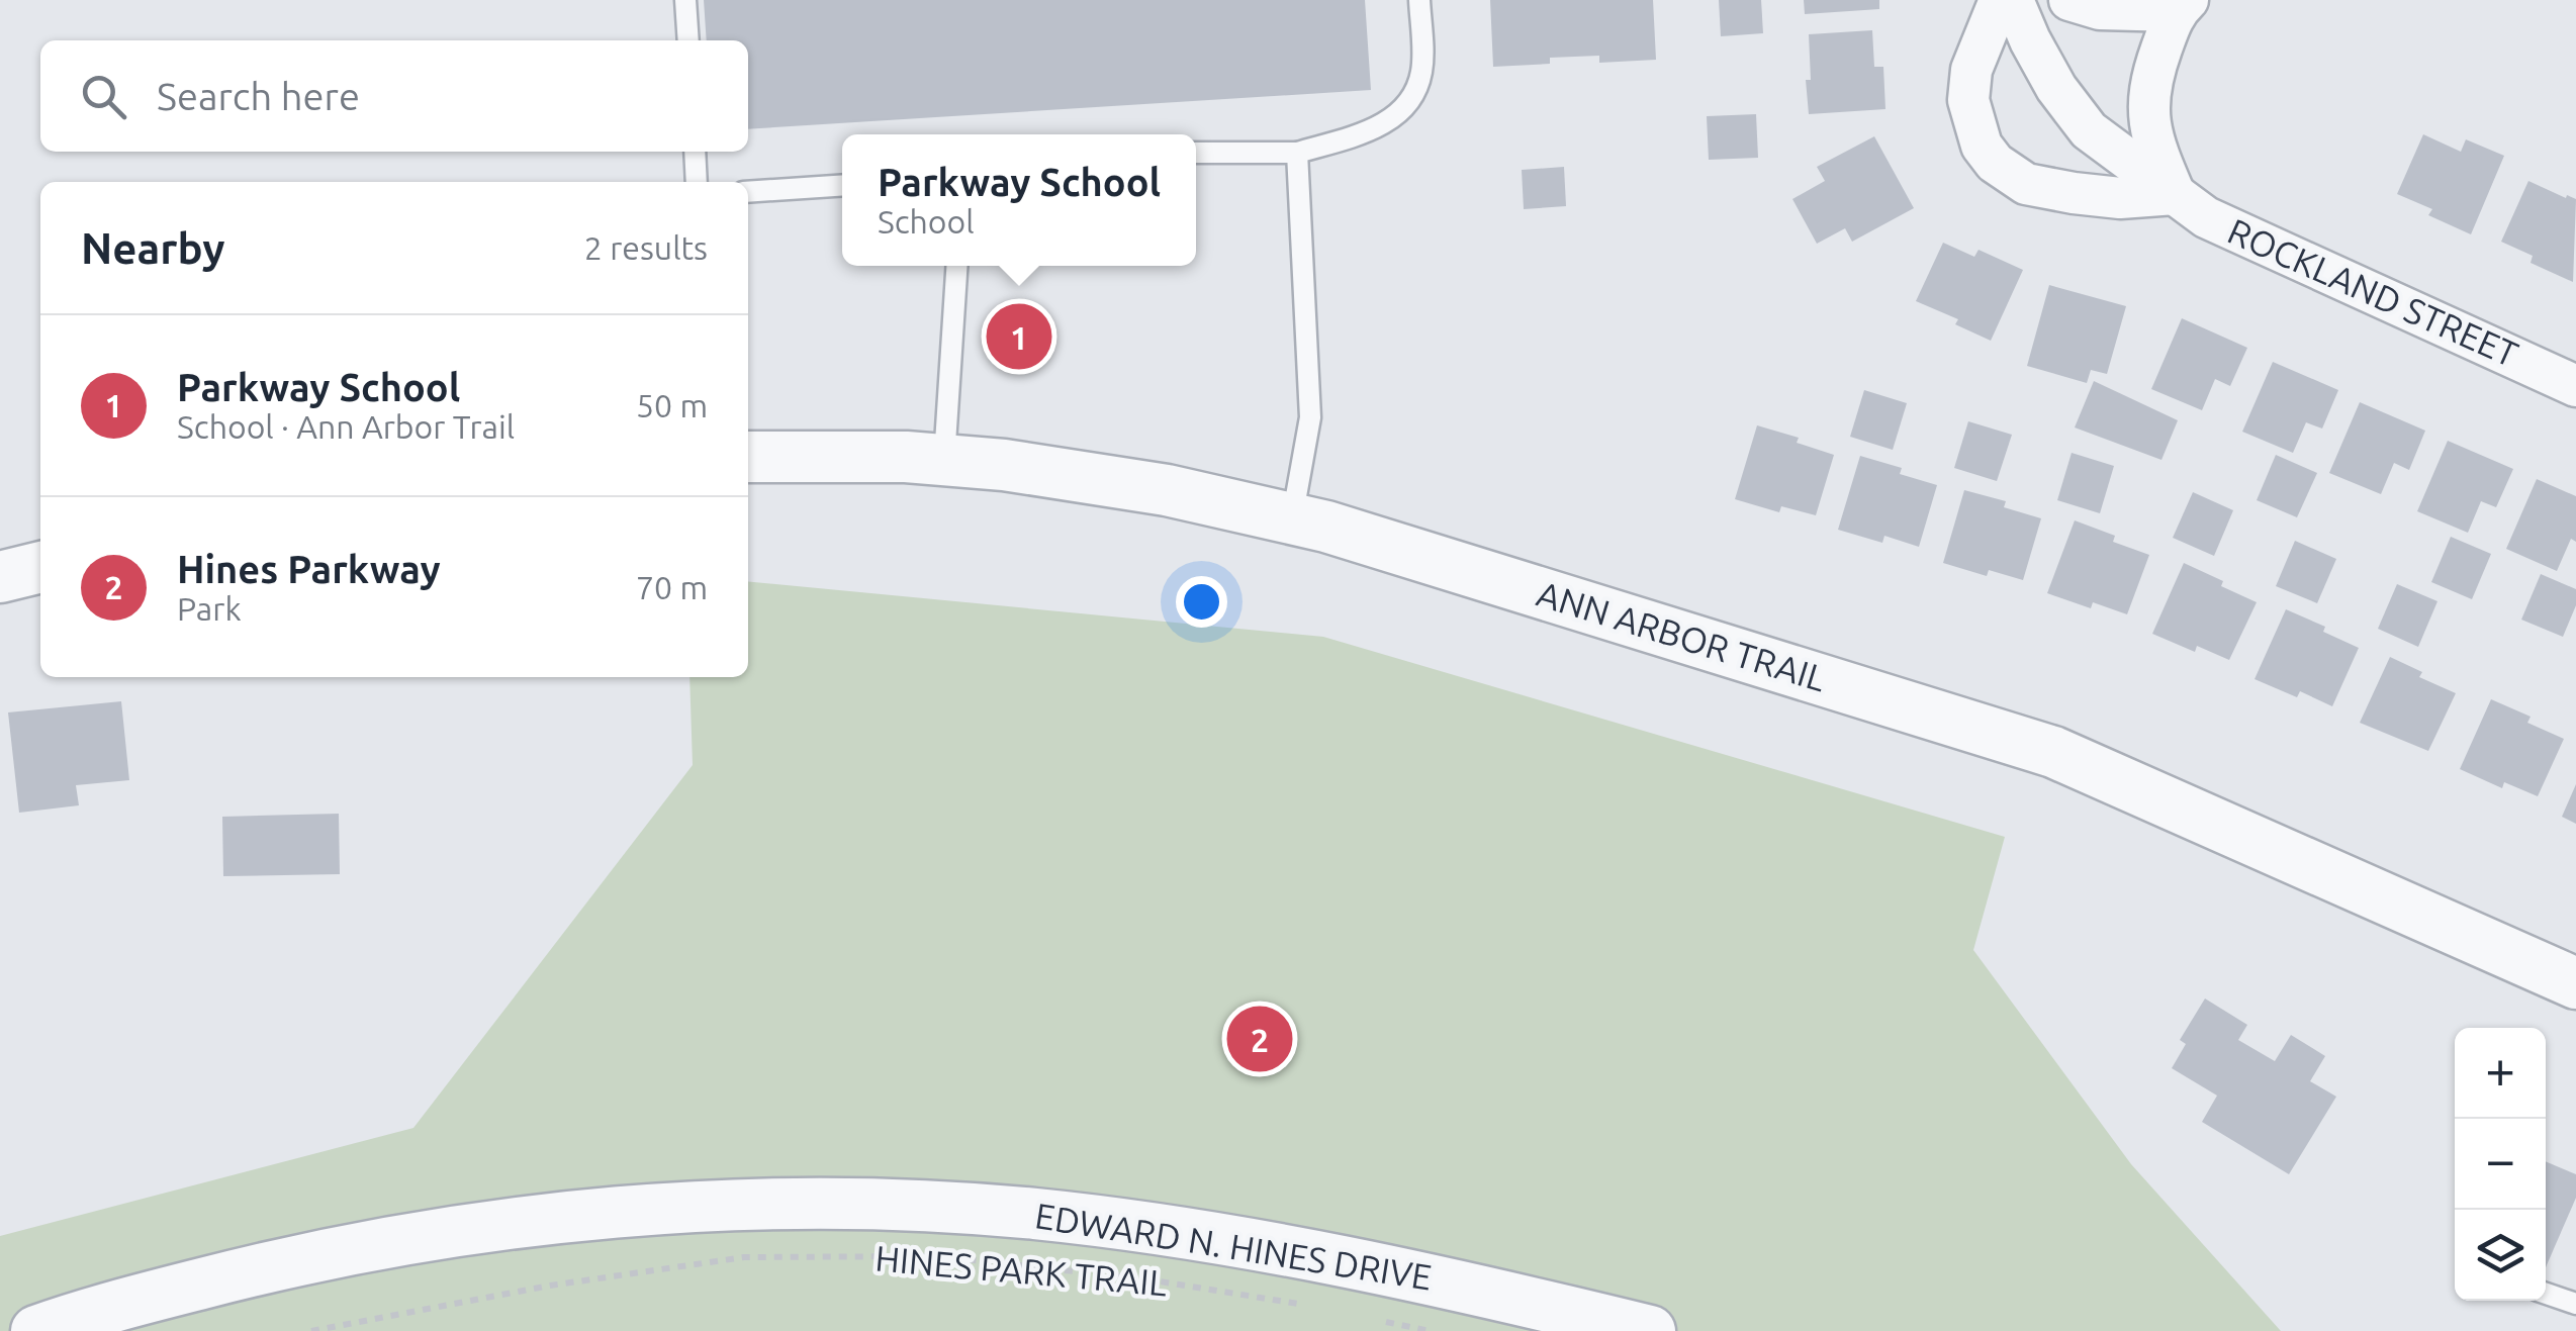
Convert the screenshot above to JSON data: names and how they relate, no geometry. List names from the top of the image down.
{
  "streets": {
    "street": ["ROCKLAND STREET", "ANN ARBOR TRAIL", "EDWARD N. HINES DRIVE"],
    "path": ["HINES PARK TRAIL"]
  },
  "page": {
    "search": "Search here",
    "popup": ["Parkway School", "School"],
    "heading": ["Nearby", "2 results"],
    "pins": ["1", "2"],
    "list": [
      {
        "mark": "1",
        "name": "Parkway School",
        "note": "School · Ann Arbor Trail",
        "value": "50 m"
      },
      {
        "mark": "2",
        "name": "Hines Parkway",
        "note": "Park",
        "value": "70 m"
      }
    ],
    "map_buttons": ["+", "−"]
  }
}
